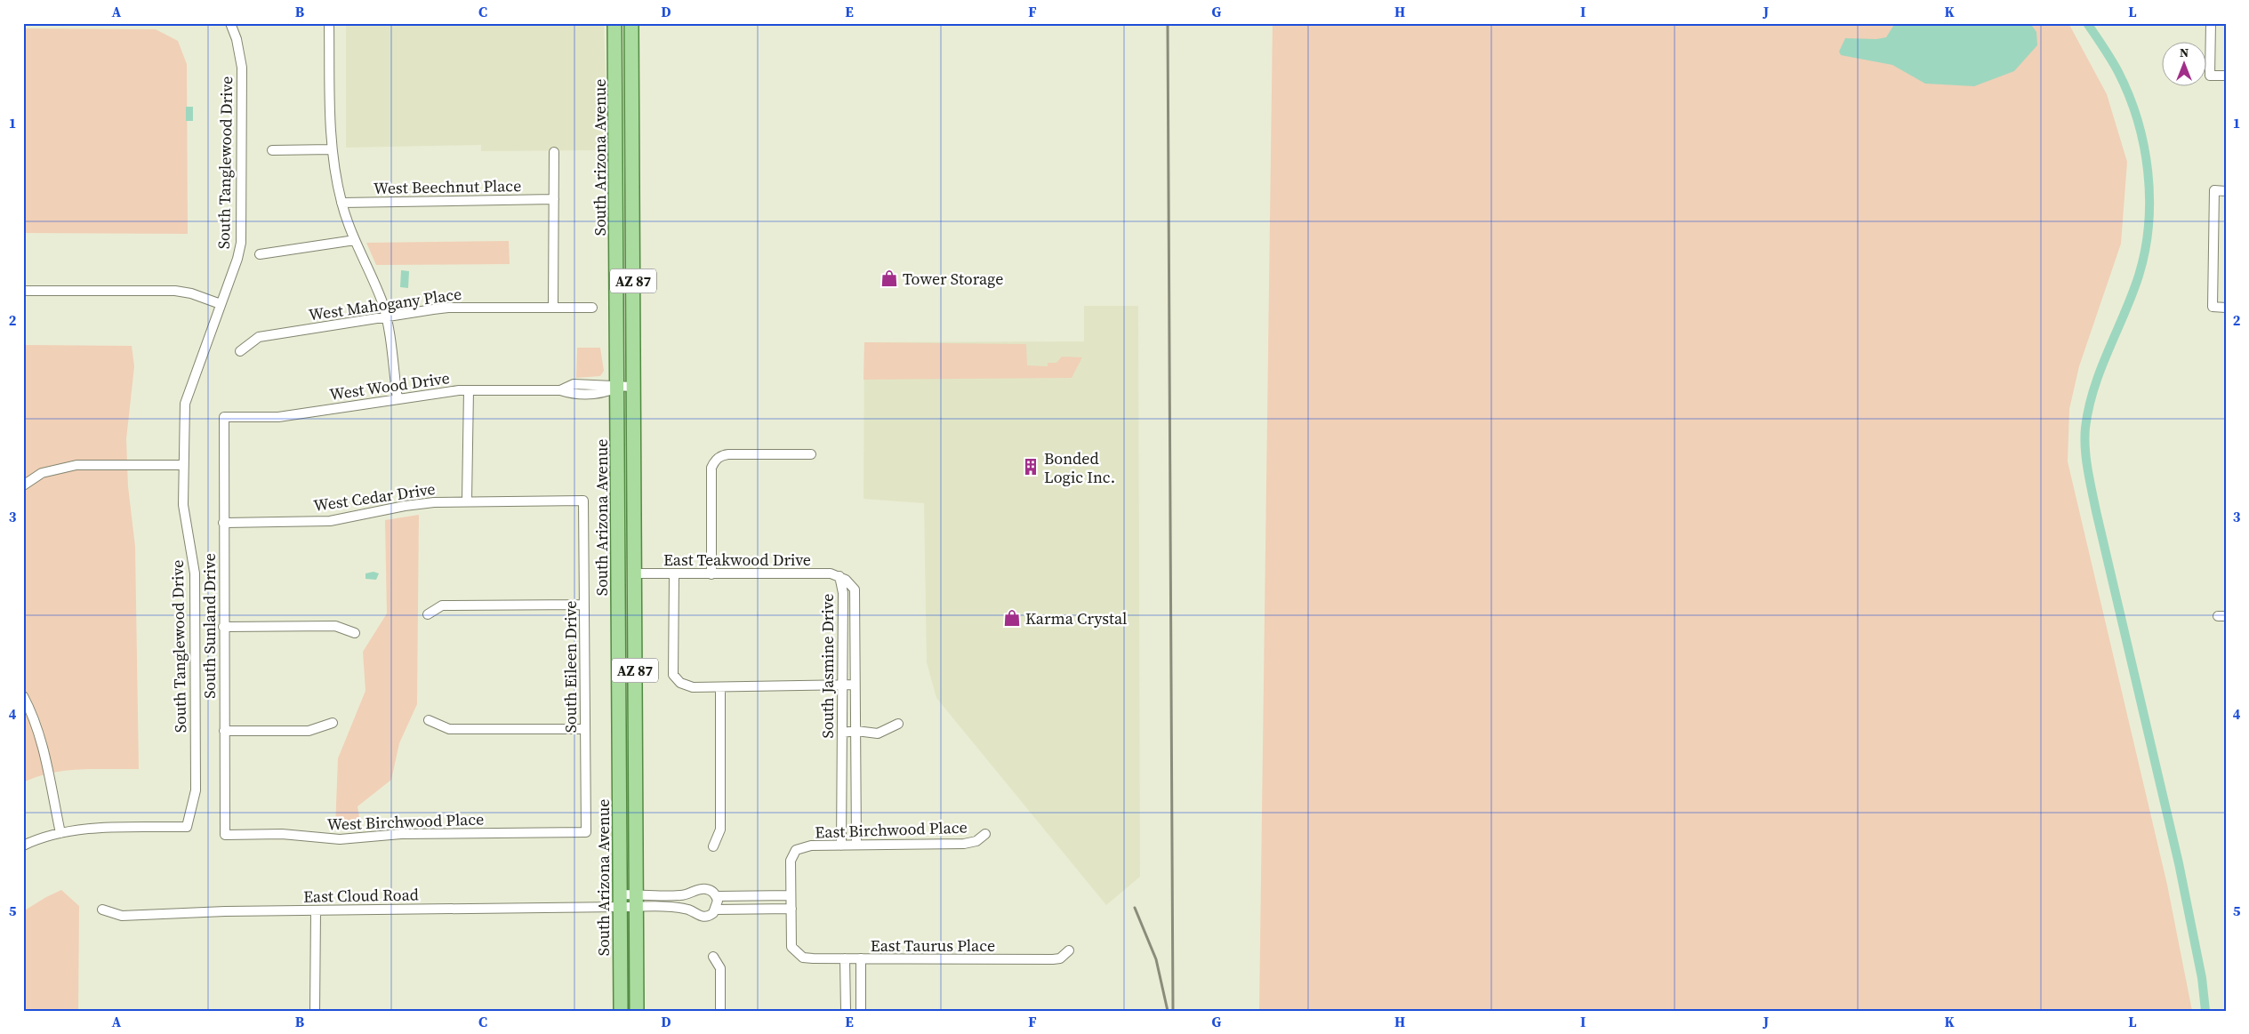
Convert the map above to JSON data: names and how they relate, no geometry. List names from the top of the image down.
{
  "streets": {
    "main road": ["South Arizona Avenue", "AZ 87"],
    "street": [
      "South Tanglewood Drive",
      "West Beechnut Place",
      "West Mahogany Place",
      "West Wood Drive",
      "West Cedar Drive",
      "East Teakwood Drive",
      "South Sunland Drive",
      "South Jasmine Drive",
      "South Eileen Drive",
      "West Birchwood Place",
      "East Birchwood Place",
      "East Cloud Road",
      "East Taurus Place"
    ]
  },
  "crossings": [
    ["South Arizona Avenue", "West Wood Drive"],
    ["South Arizona Avenue", "East Teakwood Drive"],
    ["South Arizona Avenue", "East Cloud Road"],
    ["West Wood Drive", "South Sunland Drive"],
    ["West Cedar Drive", "South Sunland Drive"],
    ["West Cedar Drive", "South Eileen Drive"],
    ["East Teakwood Drive", "South Jasmine Drive"],
    ["South Sunland Drive", "West Birchwood Place"],
    ["South Jasmine Drive", "East Birchwood Place"],
    ["South Eileen Drive", "West Birchwood Place"]
  ],
  "places": {
    "shop": ["Tower Storage", "Karma Crystal"],
    "building": ["Bonded Logic Inc."]
  },
  "north": "top",
  "grid": {
    "columns": [
      "A",
      "B",
      "C",
      "D",
      "E",
      "F",
      "G",
      "H",
      "I",
      "J",
      "K",
      "L"
    ],
    "rows": [
      "1",
      "2",
      "3",
      "4",
      "5"
    ]
  }
}
